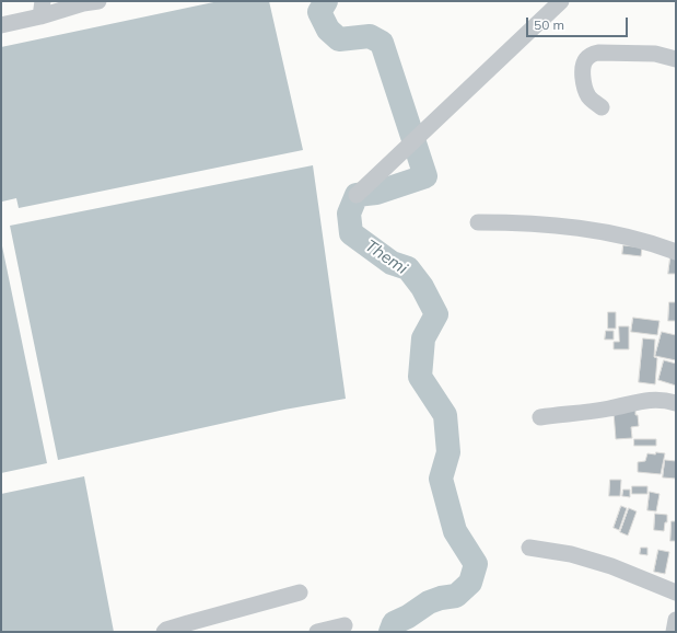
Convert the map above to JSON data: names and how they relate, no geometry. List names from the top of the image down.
{
  "water": ["Themi"],
  "scale_bar": "50 m"
}
